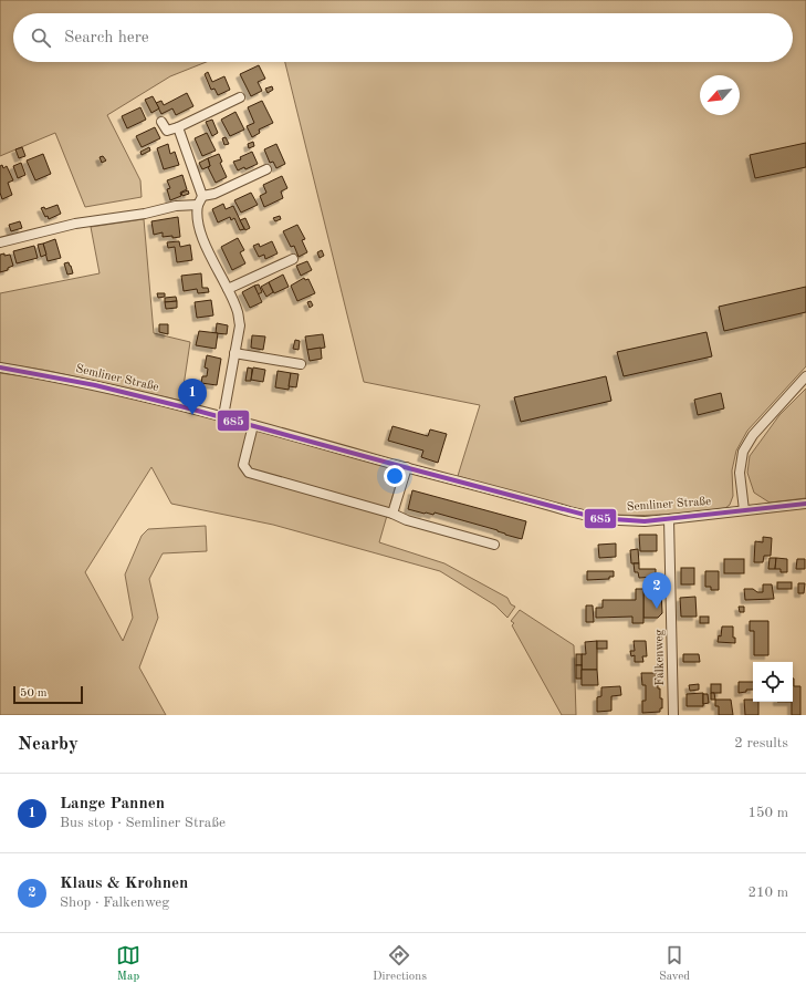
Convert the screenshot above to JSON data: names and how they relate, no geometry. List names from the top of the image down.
{
  "streets": {
    "street": ["Semliner Straße", "Falkenweg"]
  },
  "crossings": [
    ["Semliner Straße", "Falkenweg"]
  ],
  "lines": ["transit line 685"],
  "scale_bar": "50 m",
  "north": "bottom left",
  "page": {
    "search": "Search here",
    "pins": ["1", "2"],
    "scale": "50 m",
    "heading": ["Nearby", "2 results"],
    "list": [
      {
        "mark": "1",
        "name": "Lange Pannen",
        "note": "Bus stop · Semliner Straße",
        "value": "150 m"
      },
      {
        "mark": "2",
        "name": "Klaus & Krohnen",
        "note": "Shop · Falkenweg",
        "value": "210 m"
      }
    ],
    "nav": ["Map", "Directions", "Saved"]
  }
}
